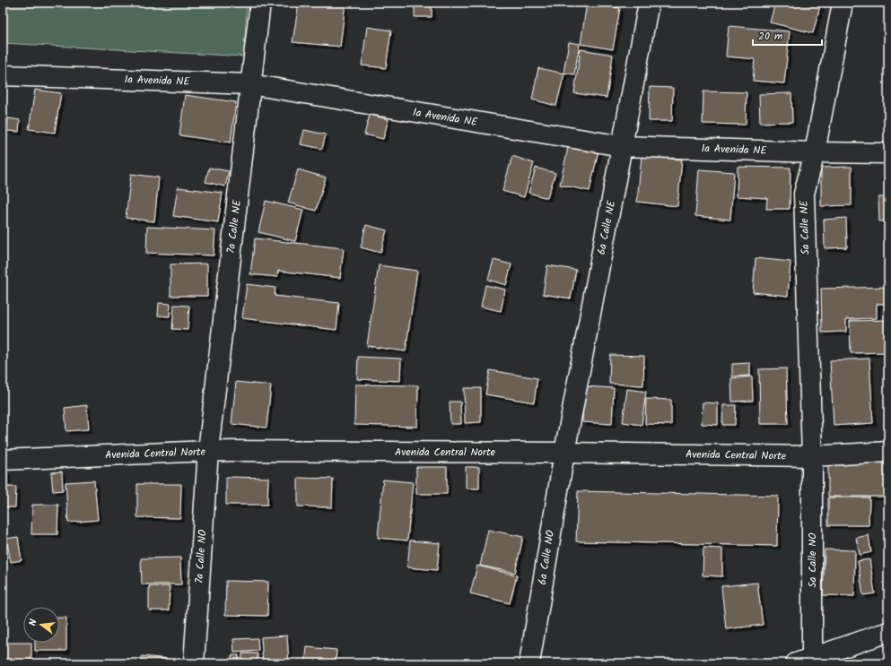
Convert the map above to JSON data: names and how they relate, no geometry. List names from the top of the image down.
{
  "streets": {
    "street": [
      "1a Avenida NE",
      "7a Calle NE",
      "6a Calle NE",
      "5a Calle NE",
      "Avenida Central Norte",
      "7a Calle NO",
      "6a Calle NO",
      "5a Calle NO"
    ]
  },
  "crossings": [
    ["1a Avenida NE", "7a Calle NE"],
    ["1a Avenida NE", "6a Calle NE"],
    ["1a Avenida NE", "5a Calle NE"],
    ["7a Calle NE", "Avenida Central Norte"],
    ["7a Calle NE", "7a Calle NO"],
    ["6a Calle NE", "Avenida Central Norte"],
    ["6a Calle NE", "6a Calle NO"],
    ["5a Calle NE", "Avenida Central Norte"],
    ["5a Calle NE", "5a Calle NO"],
    ["Avenida Central Norte", "7a Calle NO"],
    ["Avenida Central Norte", "6a Calle NO"],
    ["Avenida Central Norte", "5a Calle NO"]
  ],
  "scale_bar": "20 m",
  "north": "left"
}
